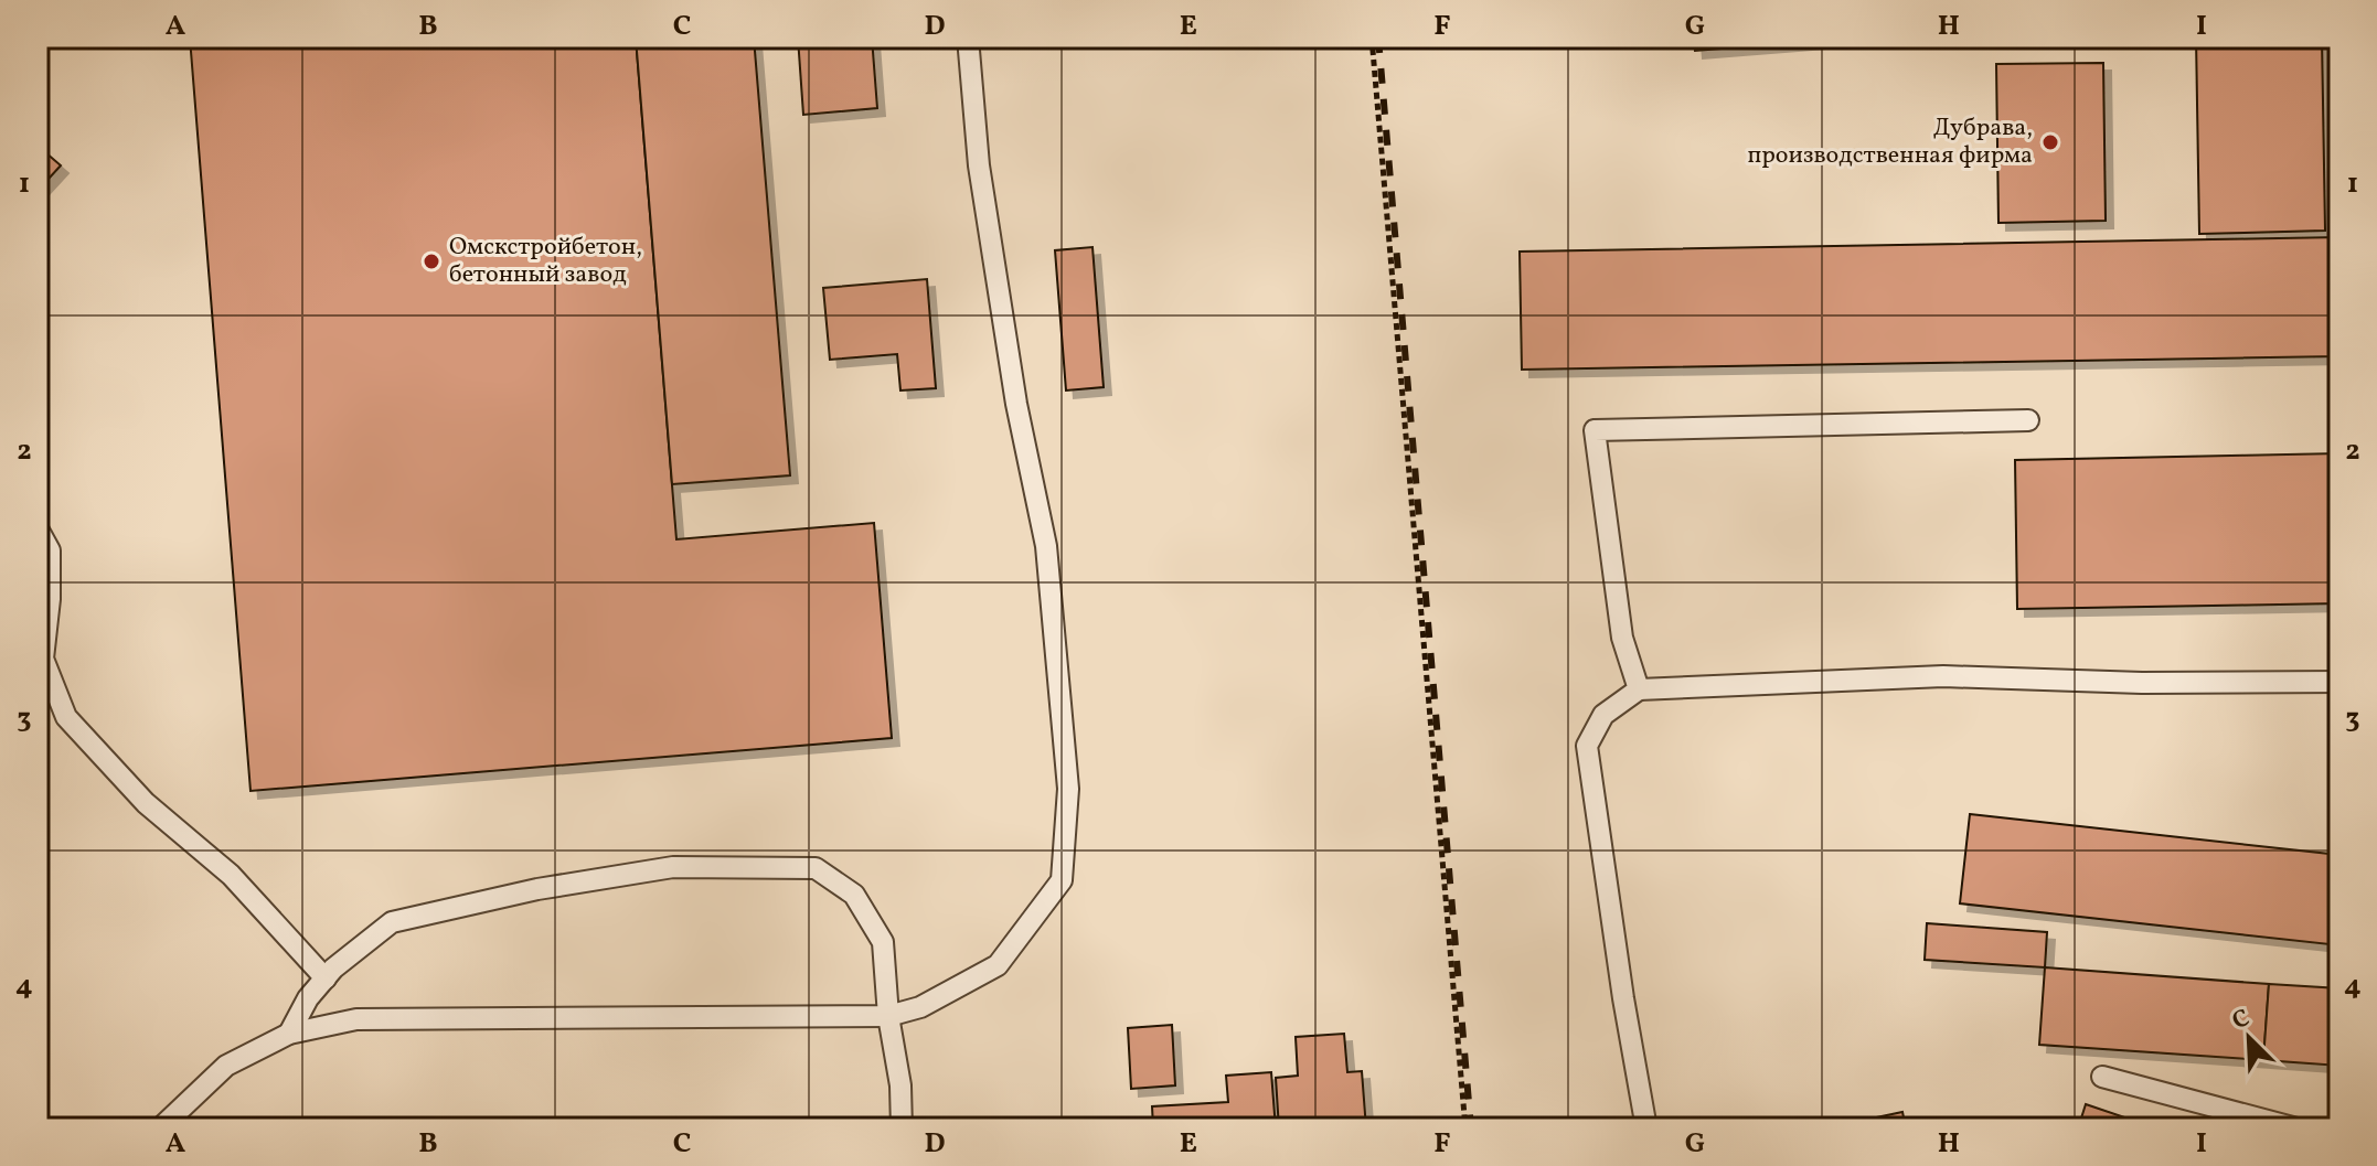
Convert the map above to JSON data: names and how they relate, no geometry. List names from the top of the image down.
{
  "places": ["Дубрава, производственная фирма", "Омскстройбетон, бетонный завод"],
  "north": "top left",
  "grid": {
    "columns": [
      "A",
      "B",
      "C",
      "D",
      "E",
      "F",
      "G",
      "H",
      "I"
    ],
    "rows": [
      "1",
      "2",
      "3",
      "4"
    ]
  }
}
